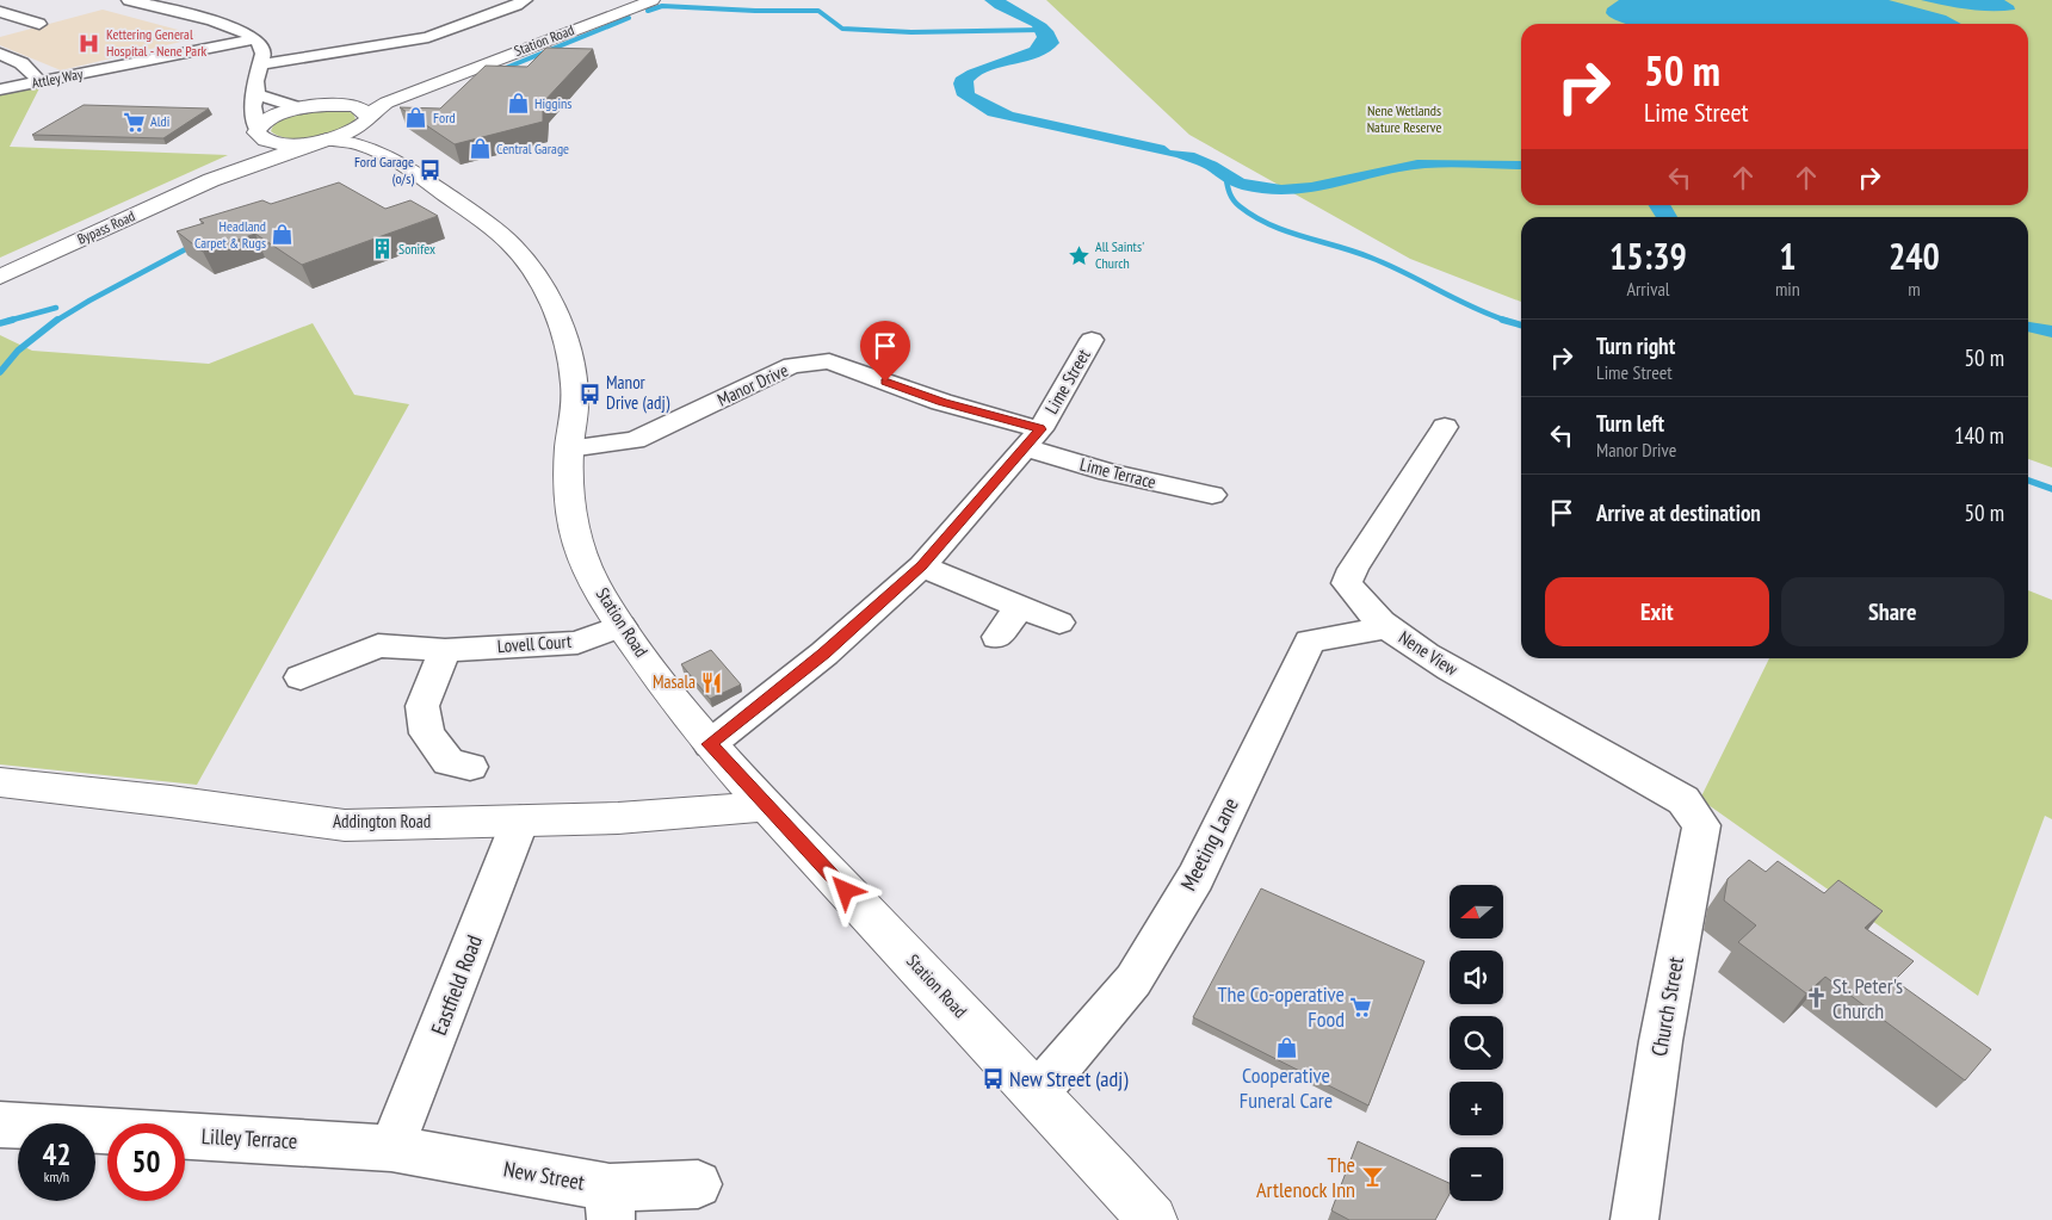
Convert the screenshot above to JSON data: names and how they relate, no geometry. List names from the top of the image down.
{
  "streets": {
    "main road": ["Station Road", "Bypass Road", "Addington Road"],
    "street": [
      "Attley Way",
      "Lime Street",
      "Manor Drive",
      "Lime Terrace",
      "Lovell Court",
      "Nene View",
      "Meeting Lane",
      "Eastfield Road",
      "Church Street",
      "Lilley Terrace",
      "New Street"
    ]
  },
  "crossings": [
    ["Station Road", "Bypass Road"],
    ["Station Road", "Lime Street"],
    ["Station Road", "Manor Drive"],
    ["Station Road", "Lovell Court"],
    ["Station Road", "Addington Road"],
    ["Station Road", "Meeting Lane"],
    ["Lime Street", "Manor Drive"],
    ["Lime Street", "Lime Terrace"],
    ["Manor Drive", "Lime Terrace"],
    ["Nene View", "Meeting Lane"],
    ["Nene View", "Church Street"],
    ["Addington Road", "Eastfield Road"],
    ["Eastfield Road", "Lilley Terrace"],
    ["Eastfield Road", "New Street"],
    ["Lilley Terrace", "New Street"]
  ],
  "parks": ["Nene Wetlands Nature Reserve"],
  "places": {
    "hospital": ["Kettering General Hospital - Nene Park"],
    "shop": [
      "Higgins",
      "Ford",
      "Central Garage",
      "Headland Carpet & Rugs",
      "Cooperative Funeral Care"
    ],
    "supermarket": ["Aldi", "The Co-operative Food"],
    "bus stop": ["Ford Garage (o/s)", "Manor Drive (adj)", "New Street (adj)"],
    "building": ["Sonifex"],
    "place": ["All Saints' Church"],
    "restaurant": ["Masala"],
    "church": ["St. Peter's Church"],
    "bar": ["The Artlenock Inn"]
  },
  "north": "left",
  "page": {
    "turn": ["50 m", "Lime Street"],
    "eta": [
      "15:39",
      "Arrival",
      "1",
      "min",
      "240",
      "m"
    ],
    "list": [
      {
        "name": "Turn right",
        "note": "Lime Street",
        "value": "50 m"
      },
      {
        "name": "Turn left",
        "note": "Manor Drive",
        "value": "140 m"
      },
      {
        "name": "Arrive at destination",
        "value": "50 m"
      }
    ],
    "buttons": ["Exit", "Share"],
    "map_buttons": ["+", "−"],
    "speed": "42 km/h",
    "limit": "50"
  }
}
